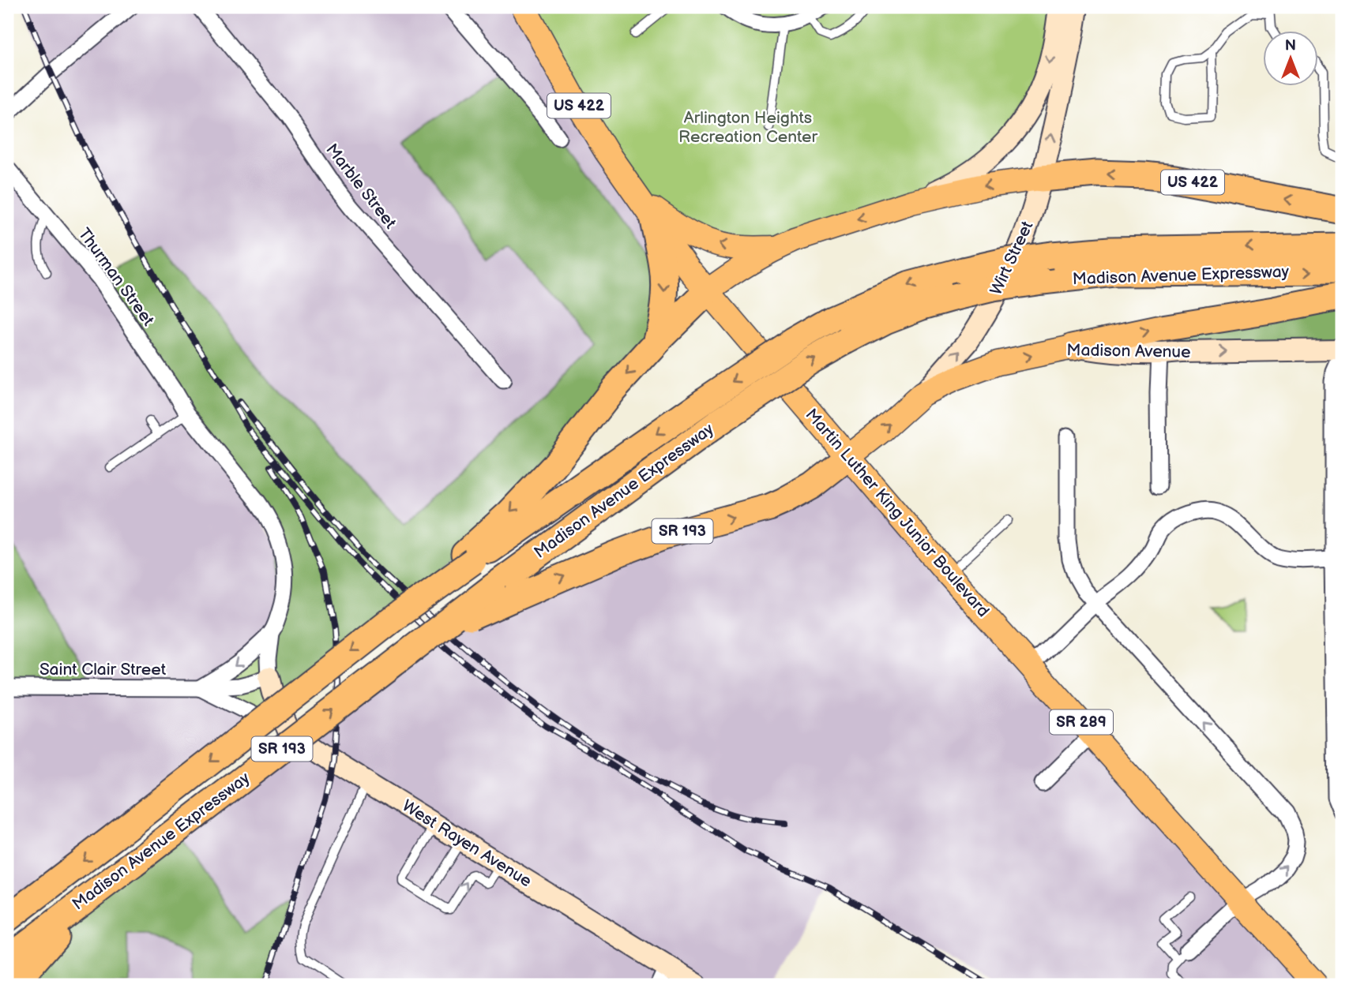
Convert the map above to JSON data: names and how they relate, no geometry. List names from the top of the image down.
{
  "streets": {
    "highway": ["US 422", "Madison Avenue Expressway", "SR 193"],
    "main road": [
      "Wirt Street",
      "Madison Avenue",
      "Martin Luther King Junior Boulevard",
      "SR 289"
    ],
    "street": [
      "Marble Street",
      "Thurman Street",
      "Saint Clair Street",
      "West Rayen Avenue"
    ]
  },
  "crossings": [
    ["US 422", "Wirt Street"],
    ["US 422", "Martin Luther King Junior Boulevard"],
    ["Wirt Street", "Madison Avenue"],
    ["Wirt Street", "Martin Luther King Junior Boulevard"],
    ["Wirt Street", "SR 193"],
    ["Madison Avenue Expressway", "SR 193"],
    ["Martin Luther King Junior Boulevard", "SR 193"],
    ["Saint Clair Street", "West Rayen Avenue"]
  ],
  "parks": ["Arlington Heights Recreation Center"],
  "north": "top"
}
